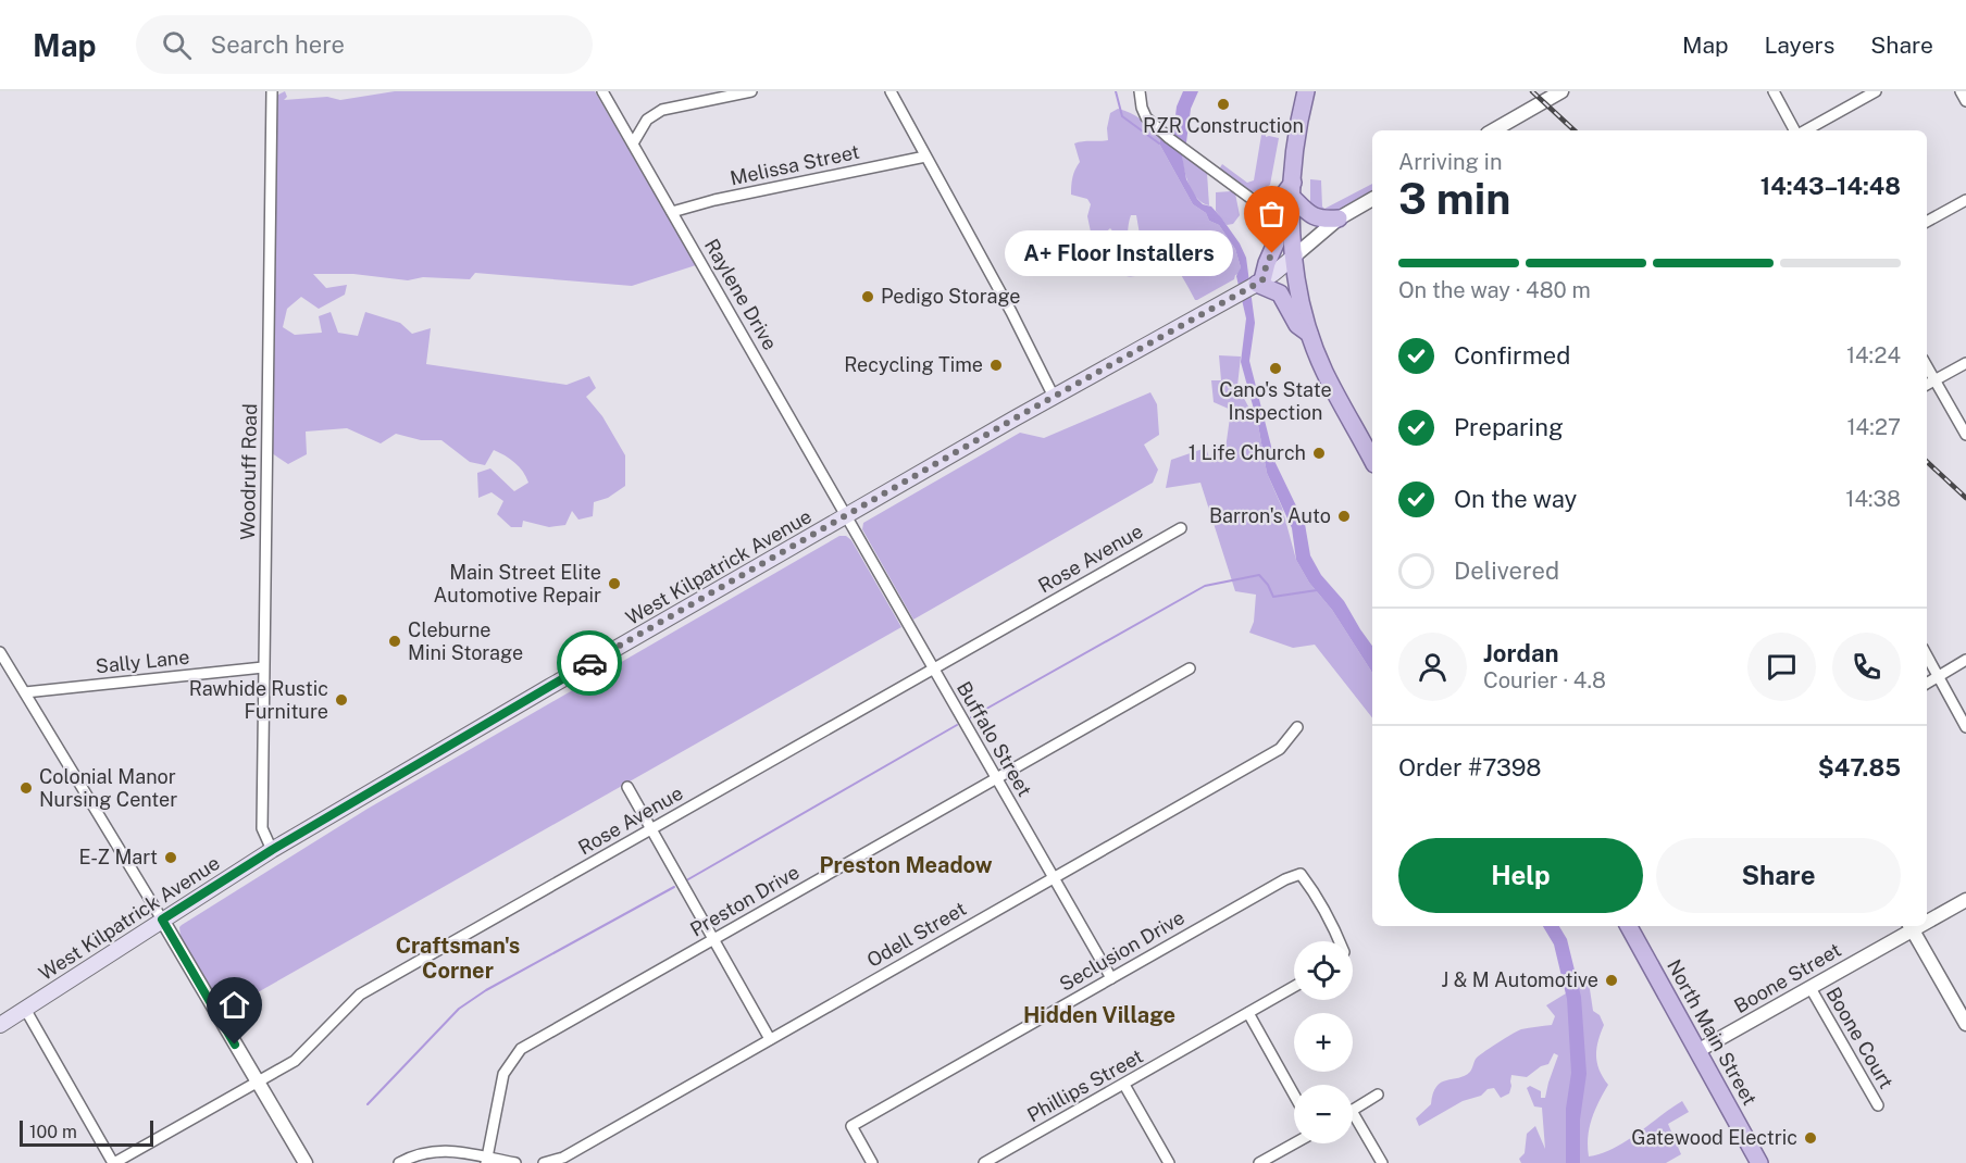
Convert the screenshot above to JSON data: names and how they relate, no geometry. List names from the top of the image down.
{
  "streets": {
    "main road": ["West Kilpatrick Avenue", "North Main Street"],
    "street": [
      "Melissa Street",
      "Raylene Drive",
      "Woodruff Road",
      "Rose Avenue",
      "Sally Lane",
      "Buffalo Street",
      "Preston Drive",
      "Odell Street",
      "Seclusion Drive",
      "Boone Street",
      "Boone Court",
      "Phillips Street"
    ]
  },
  "crossings": [
    ["Melissa Street", "Raylene Drive"],
    ["Raylene Drive", "West Kilpatrick Avenue"],
    ["Raylene Drive", "Buffalo Street"],
    ["Woodruff Road", "West Kilpatrick Avenue"],
    ["Woodruff Road", "Sally Lane"],
    ["Rose Avenue", "Buffalo Street"],
    ["West Kilpatrick Avenue", "Buffalo Street"],
    ["Buffalo Street", "Preston Drive"],
    ["Buffalo Street", "Odell Street"],
    ["Buffalo Street", "Seclusion Drive"],
    ["Boone Street", "North Main Street"],
    ["Boone Street", "Boone Court"]
  ],
  "districts": ["Preston Meadow", "Craftsman's Corner", "Hidden Village"],
  "places": [
    "RZR Construction",
    "A+ Floor Installers",
    "Pedigo Storage",
    "Recycling Time",
    "Cano's State Inspection",
    "1 Life Church",
    "Barron's Auto",
    "Main Street Elite Automotive Repair",
    "Cleburne Mini Storage",
    "Rawhide Rustic Furniture",
    "Colonial Manor Nursing Center",
    "E-Z Mart",
    "J & M Automotive",
    "Gatewood Electric"
  ],
  "scale_bar": "100 m",
  "page": {
    "header": "Map",
    "search": "Search here",
    "nav": ["Map", "Layers", "Share"],
    "heading": ["3 min", "Arriving in", "14:43–14:48"],
    "panel": [
      "Jordan",
      "Courier · 4.8",
      "Order #7398",
      "$47.85"
    ],
    "bubble": "A+ Floor Installers",
    "bar": "On the way · 480 m",
    "list": [
      ["Confirmed", "14:24"],
      ["Preparing", "14:27"],
      ["On the way", "14:38"],
      "Delivered"
    ],
    "buttons": ["Help", "Share"],
    "map_buttons": ["+", "−"],
    "scale": "100 m"
  }
}
